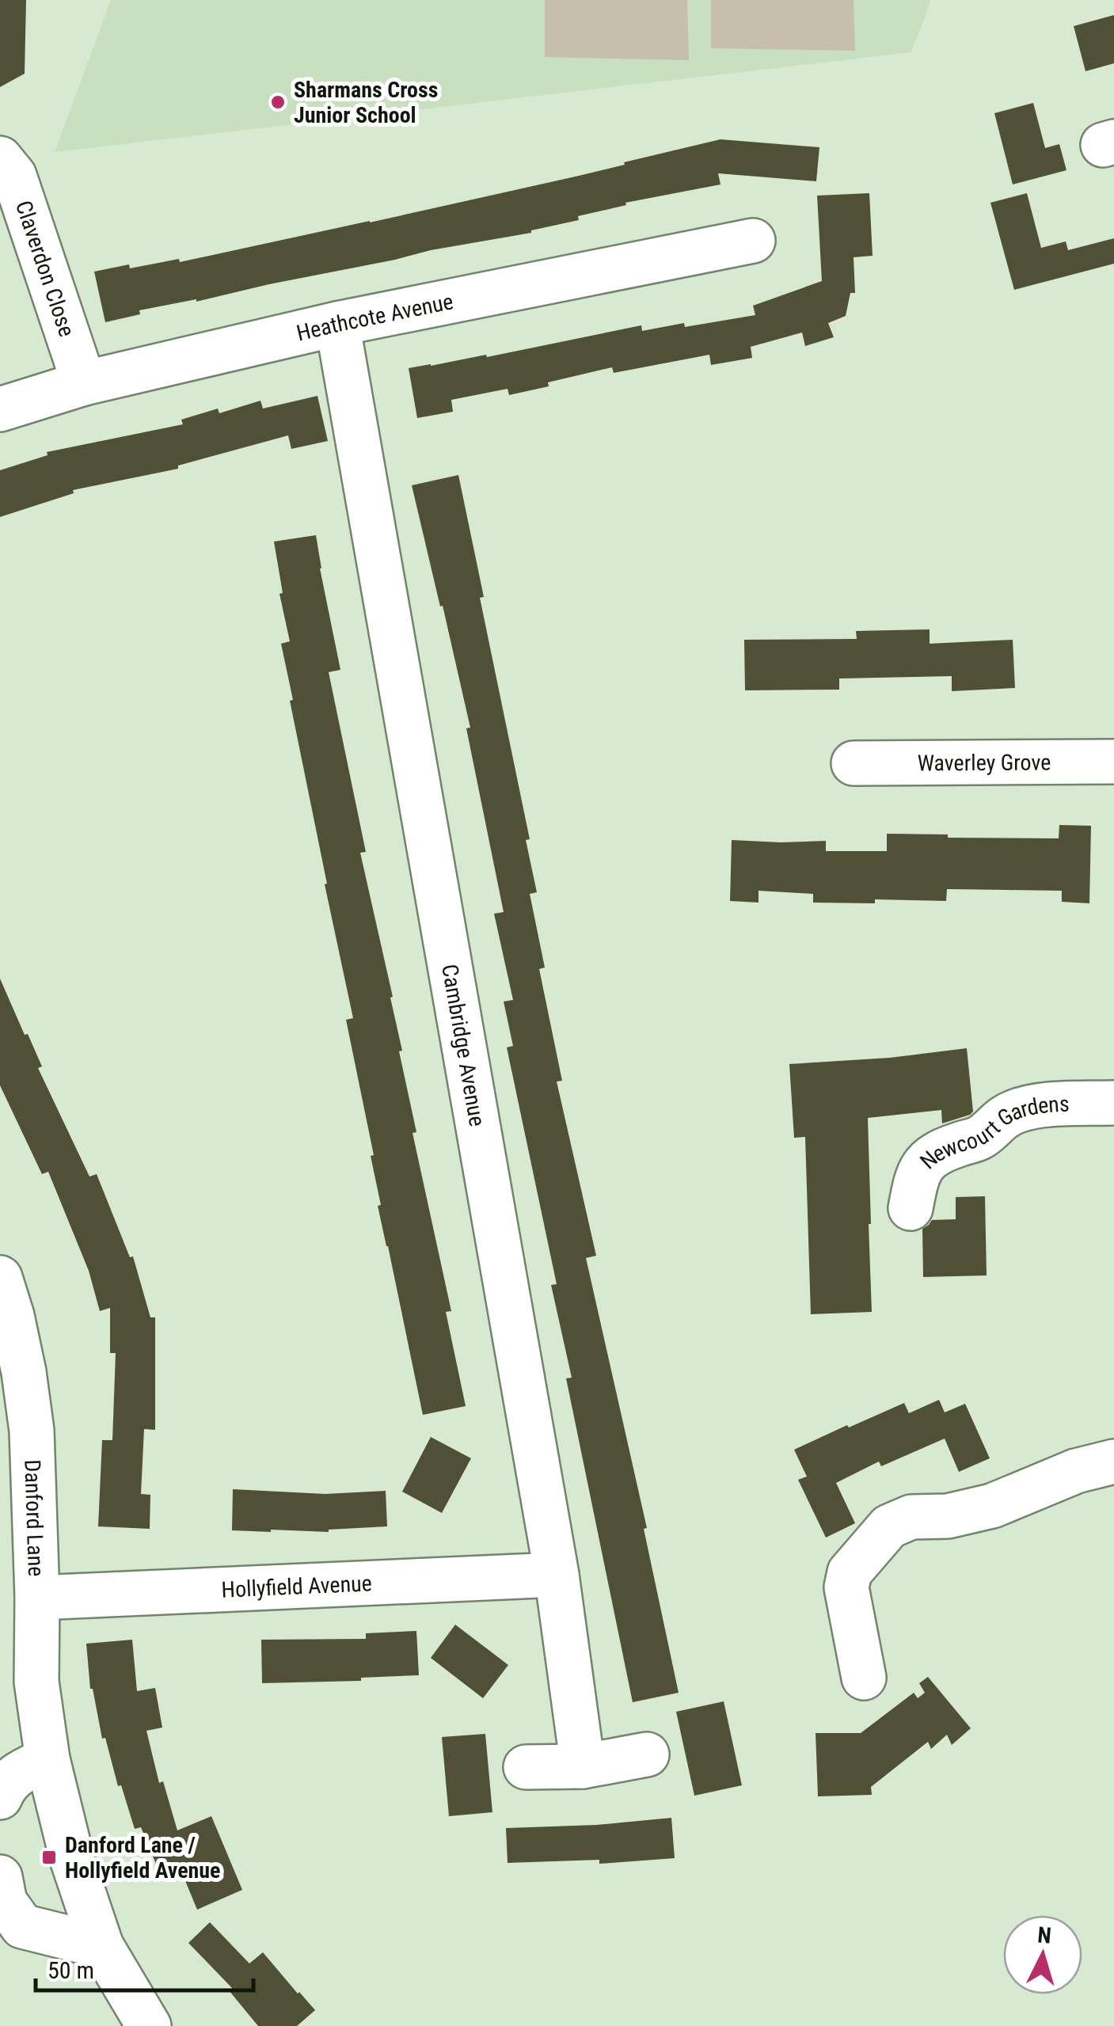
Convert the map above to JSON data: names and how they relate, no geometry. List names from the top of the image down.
{
  "streets": {
    "street": [
      "Claverdon Close",
      "Heathcote Avenue",
      "Waverley Grove",
      "Cambridge Avenue",
      "Newcourt Gardens",
      "Danford Lane",
      "Hollyfield Avenue"
    ]
  },
  "crossings": [
    ["Claverdon Close", "Heathcote Avenue"],
    ["Heathcote Avenue", "Cambridge Avenue"],
    ["Cambridge Avenue", "Hollyfield Avenue"],
    ["Danford Lane", "Hollyfield Avenue"]
  ],
  "places": {
    "other": ["Sharmans Cross Junior School"],
    "transit": ["Danford Lane / Hollyfield Avenue"]
  },
  "scale_bar": "50 m",
  "north": "top"
}
